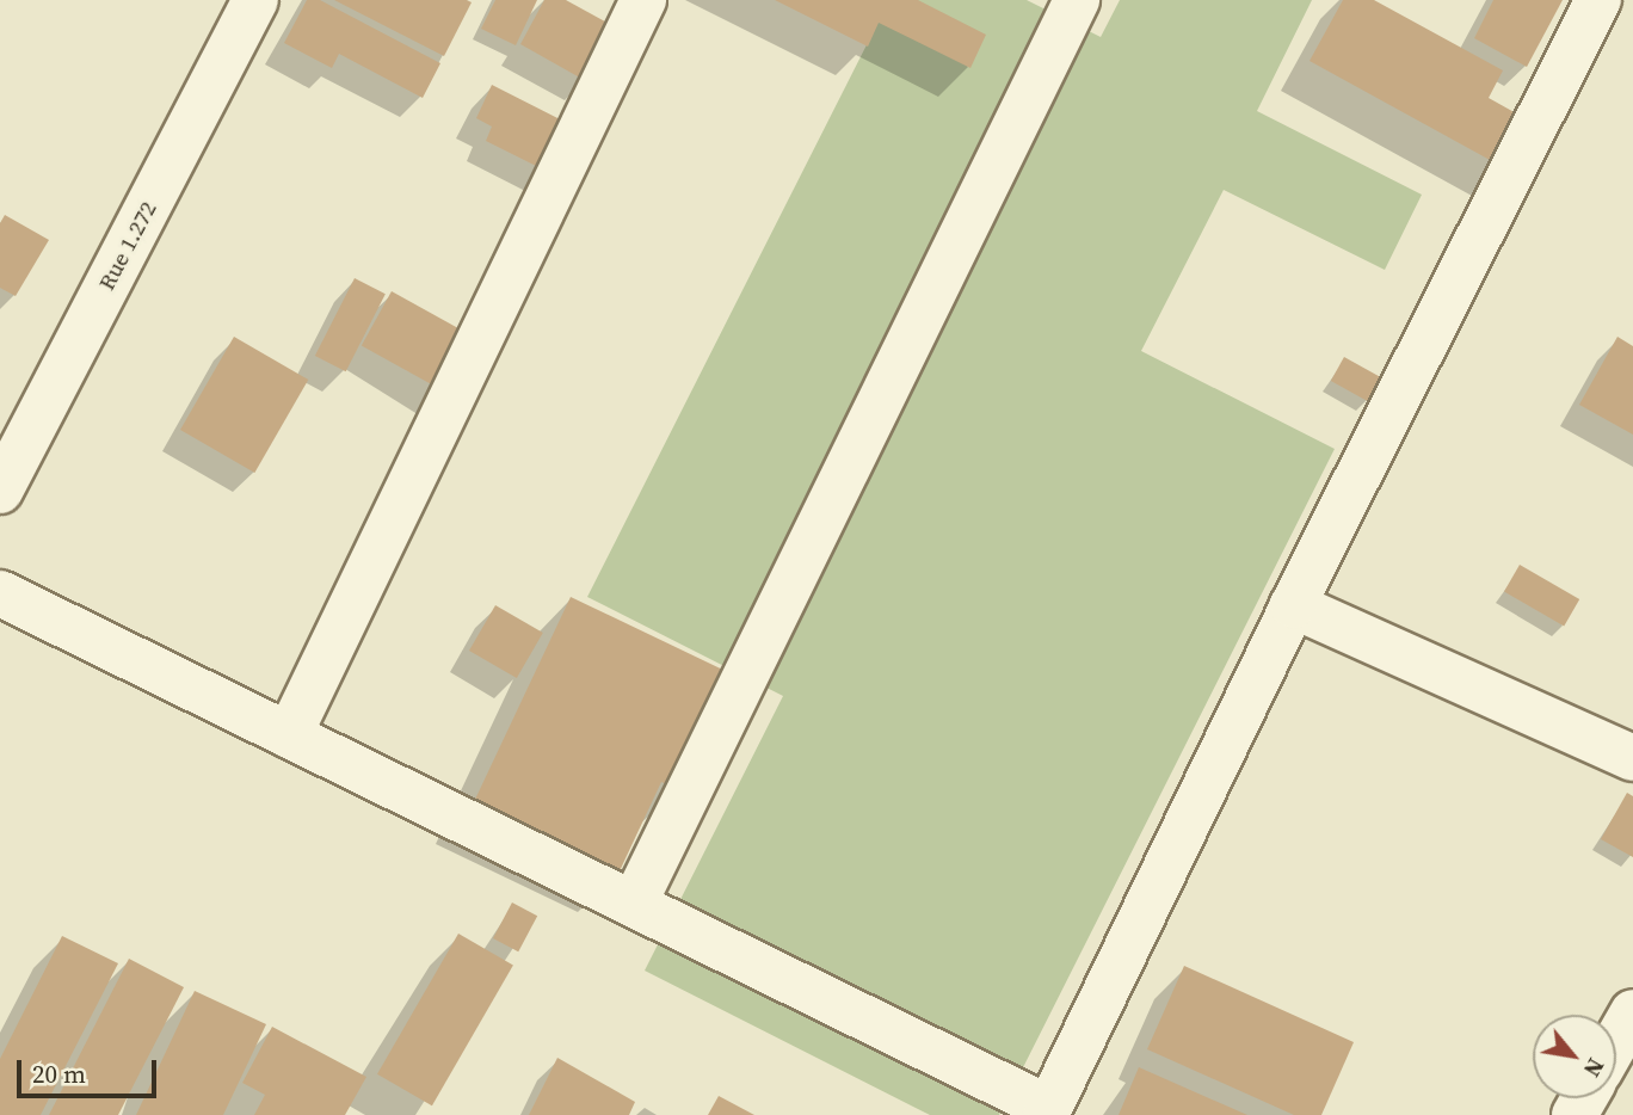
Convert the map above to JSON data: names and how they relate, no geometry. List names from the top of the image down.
{
  "streets": {
    "street": ["Rue 1.272"]
  },
  "scale_bar": "20 m",
  "north": "bottom right"
}
